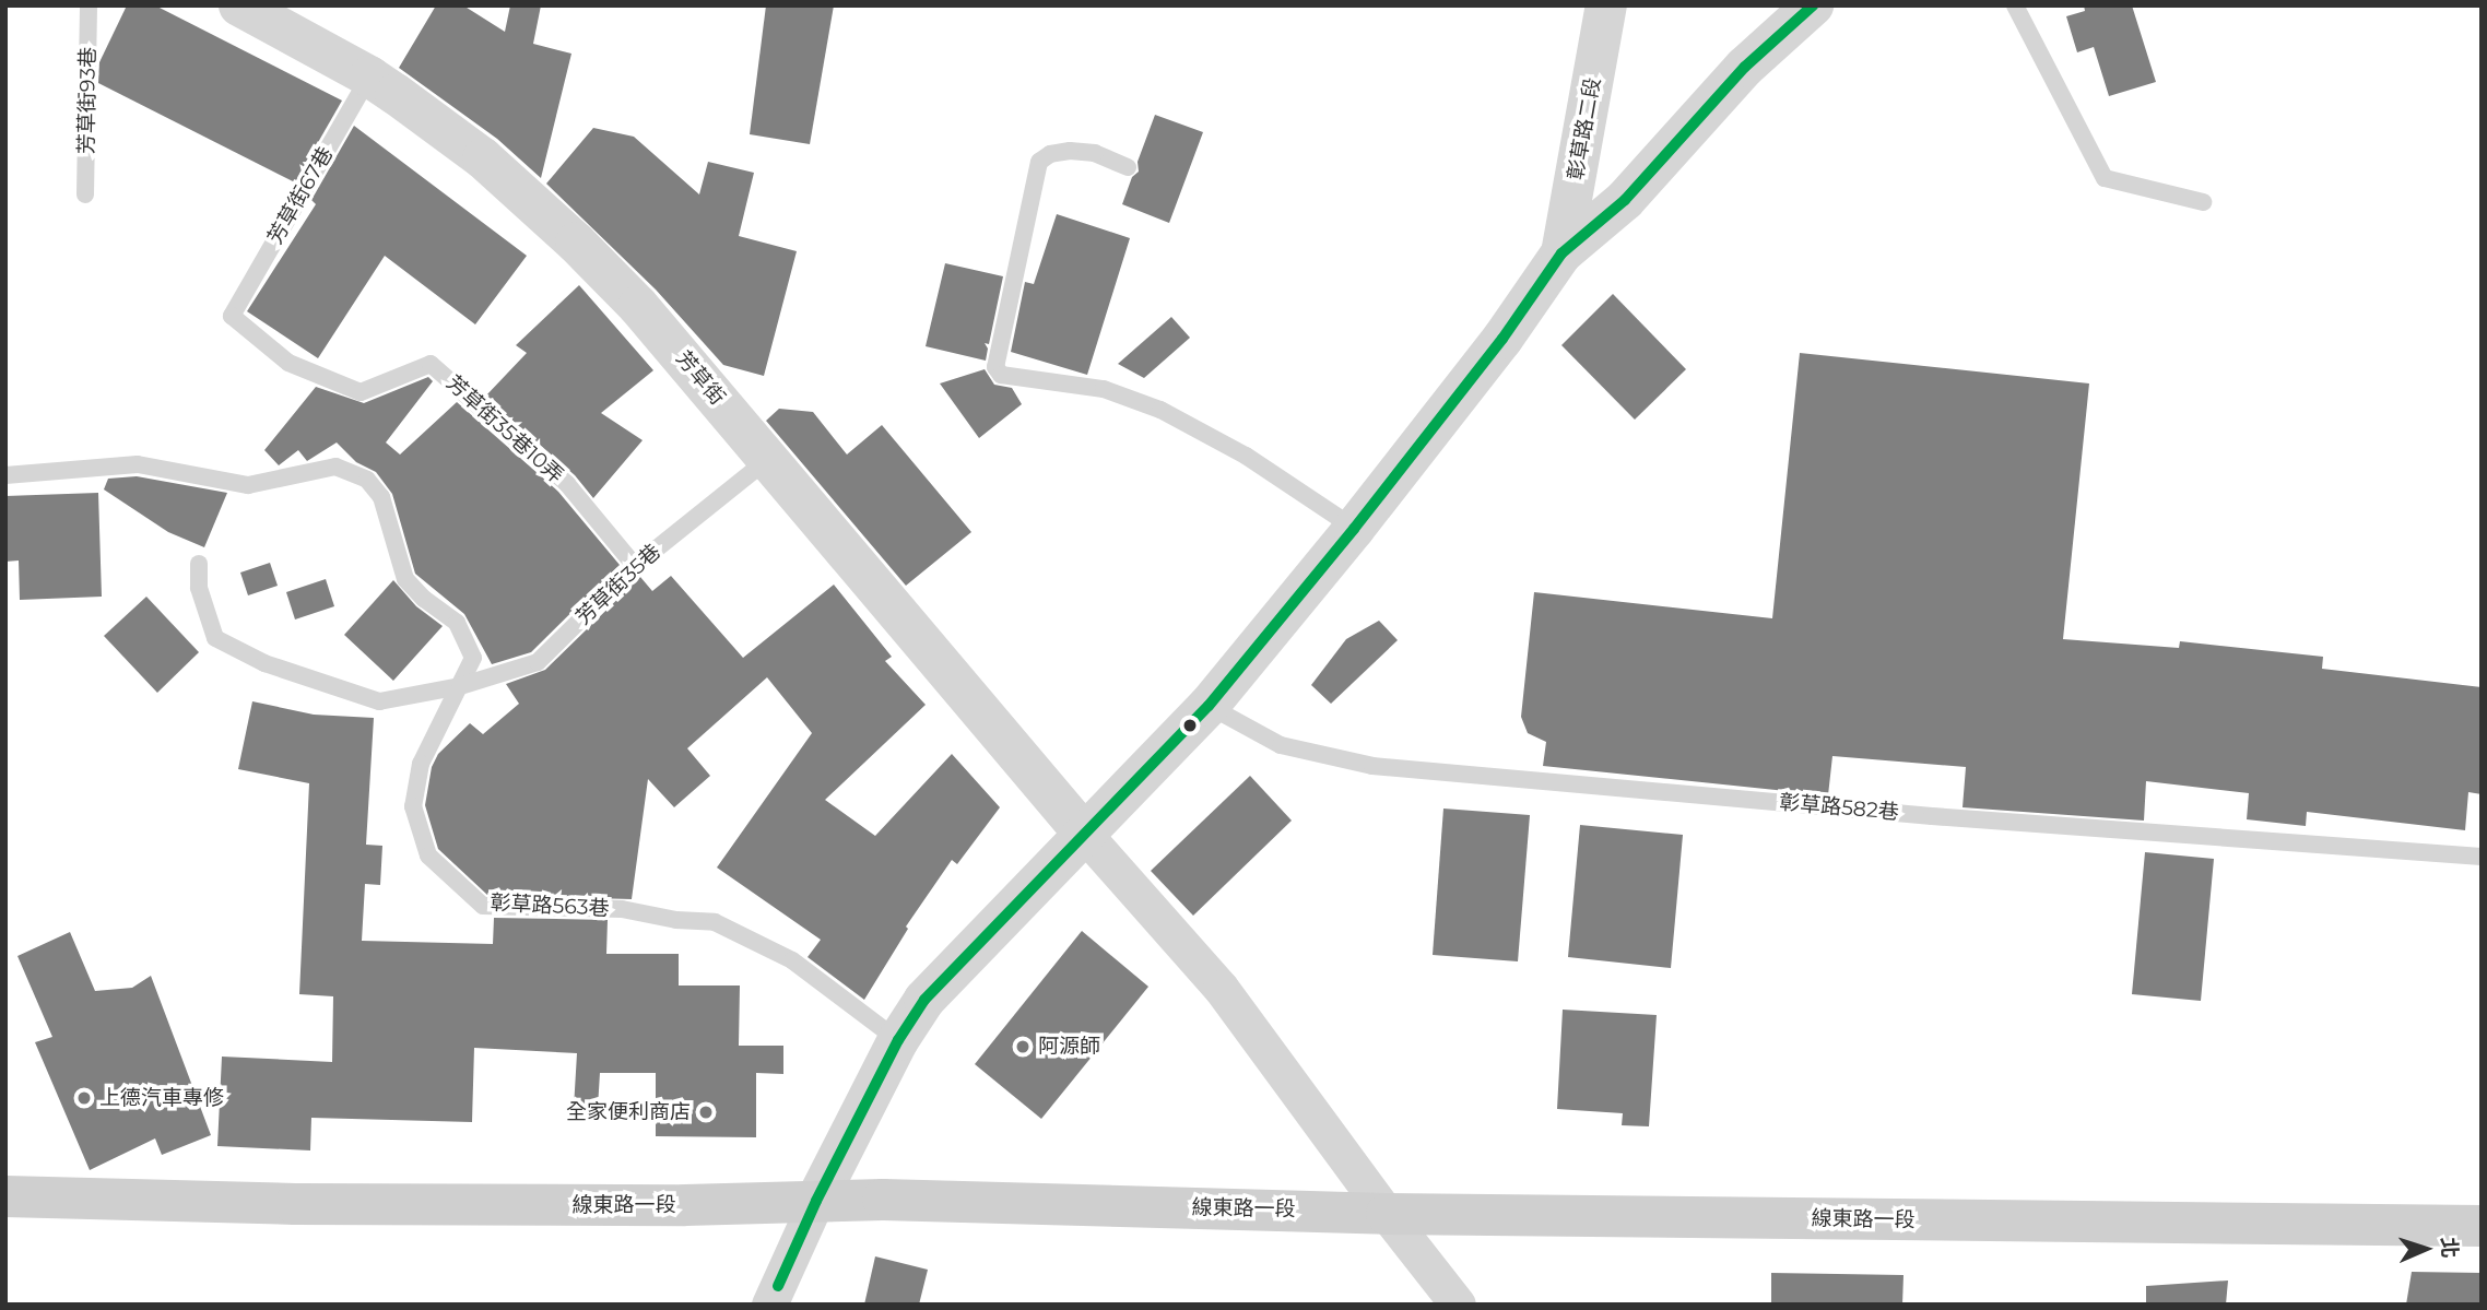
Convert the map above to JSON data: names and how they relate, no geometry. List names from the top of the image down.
{
  "streets": {
    "main road": ["線東路一段"],
    "street": ["彰草路二段", "芳草街"],
    "lane": [
      "芳草街93巷",
      "芳草街67巷",
      "芳草街35巷10弄",
      "芳草街35巷",
      "彰草路582巷",
      "彰草路563巷"
    ]
  },
  "crossings": [
    ["芳草街67巷", "芳草街"],
    ["芳草街67巷", "芳草街35巷10弄"],
    ["芳草街", "芳草街35巷"],
    ["芳草街35巷10弄", "芳草街35巷"],
    ["芳草街35巷", "彰草路563巷"]
  ],
  "places": ["阿源師", "上德汽車專修", "全家便利商店"],
  "north": "right"
}
